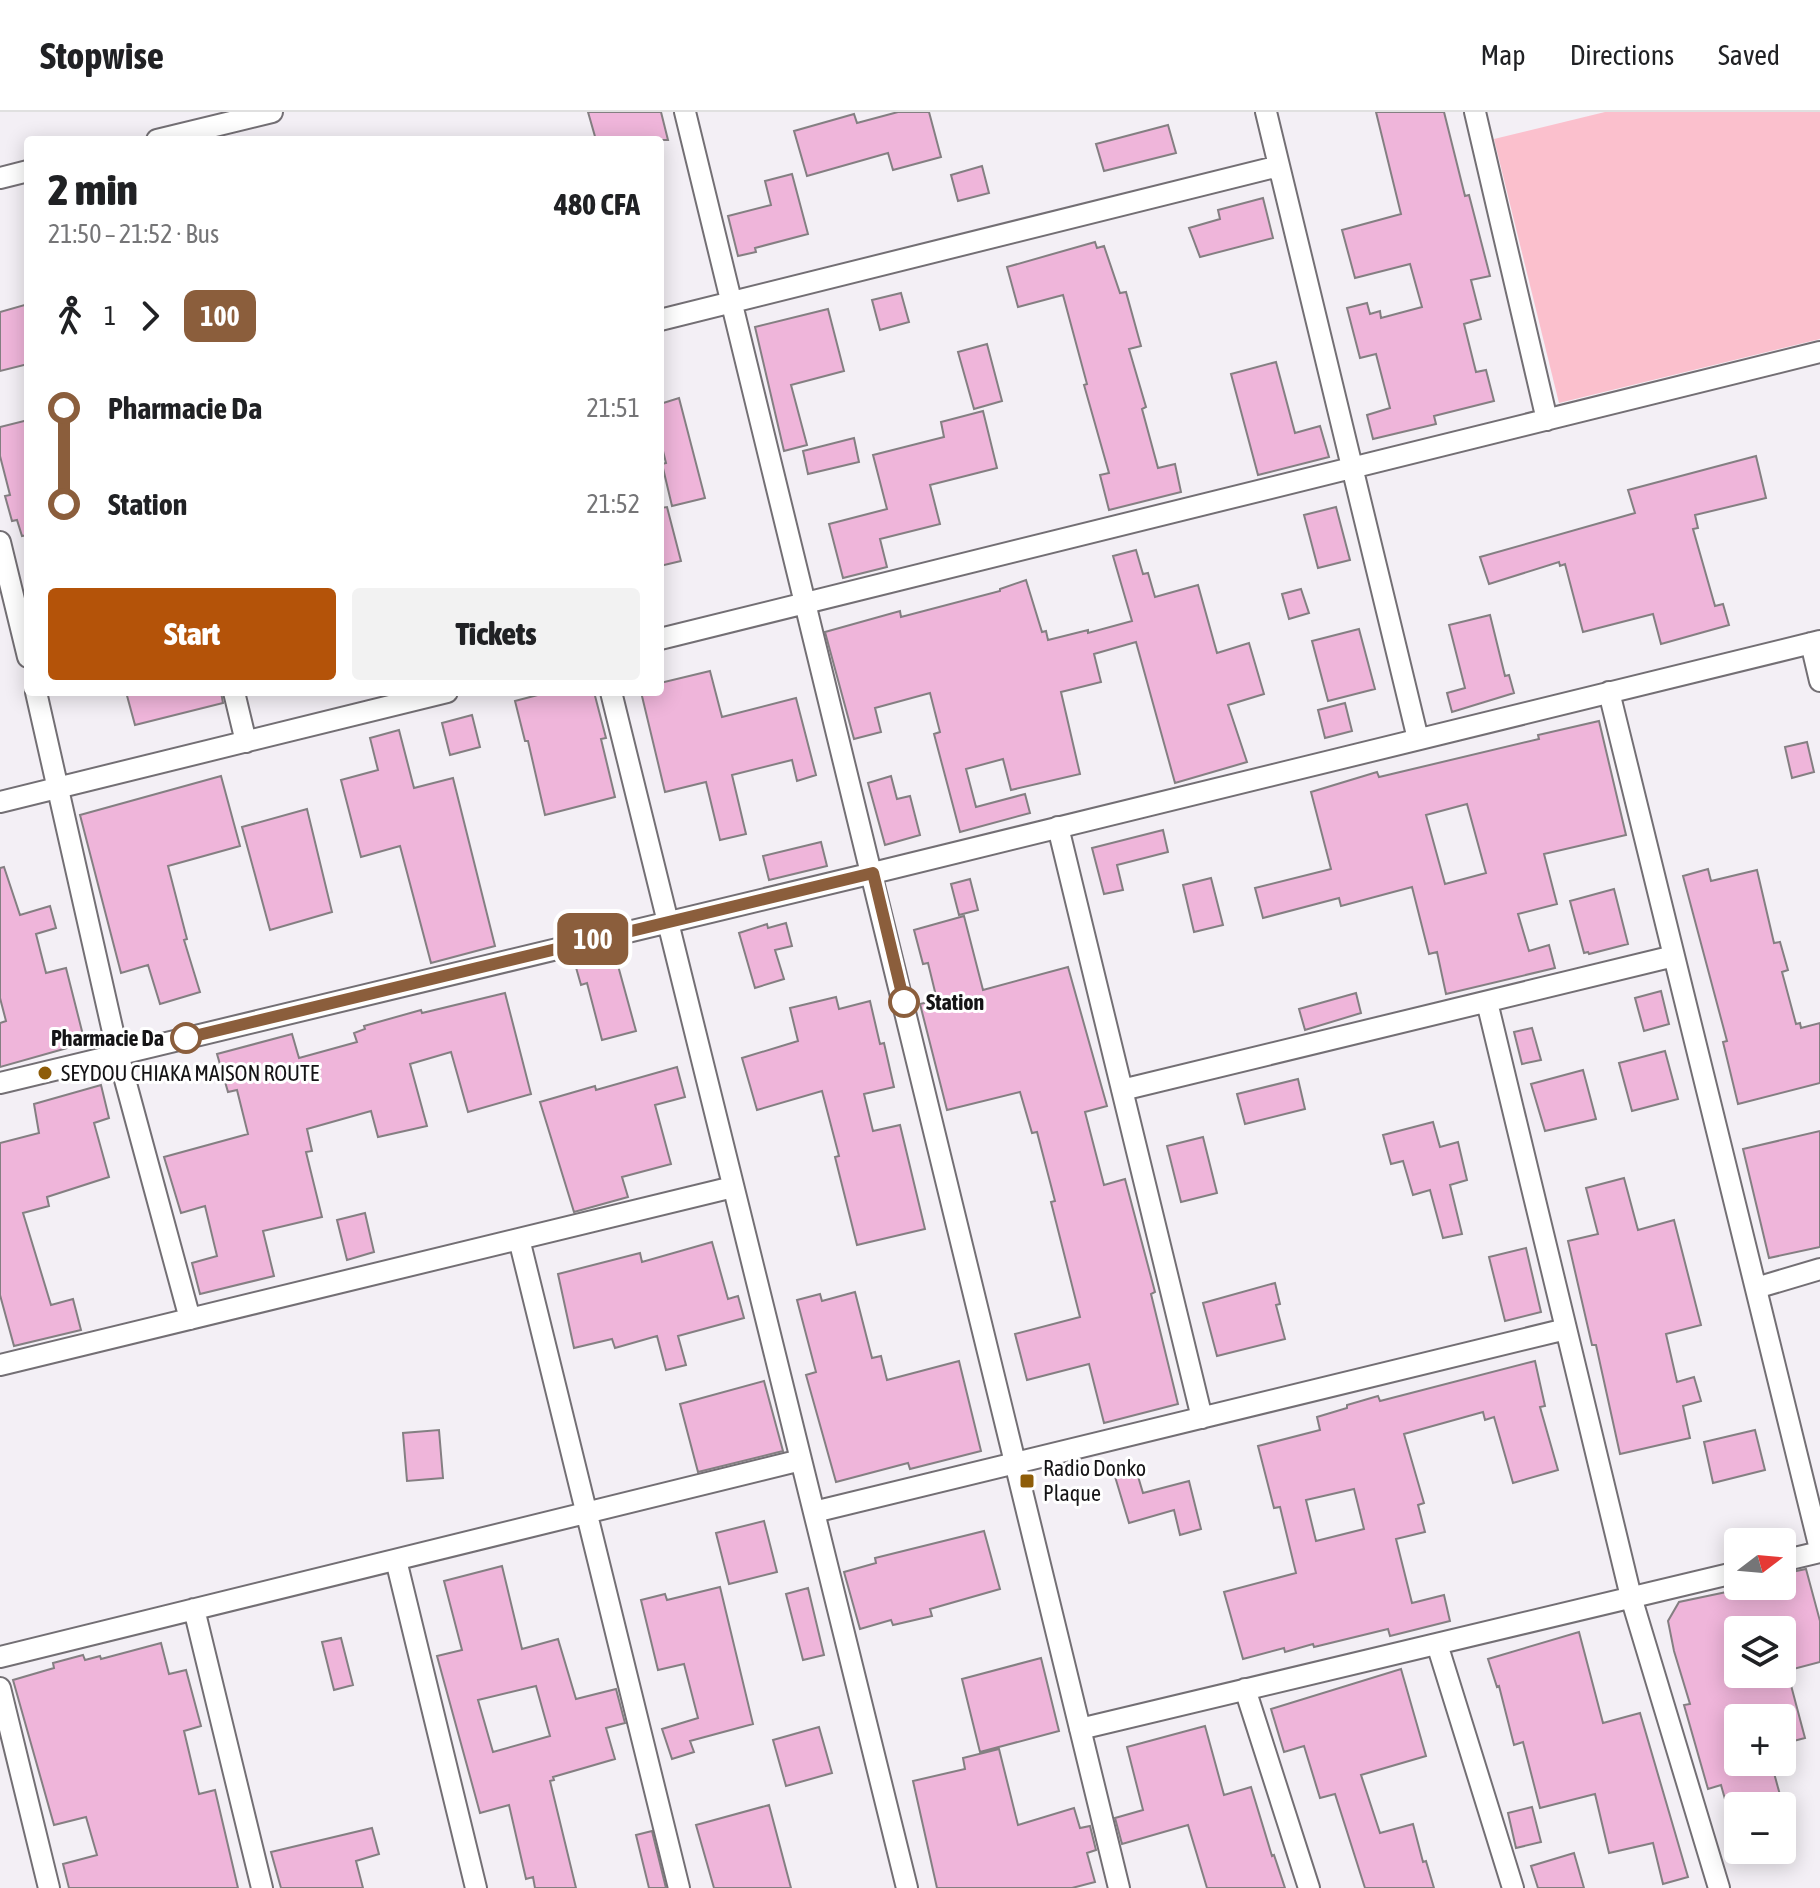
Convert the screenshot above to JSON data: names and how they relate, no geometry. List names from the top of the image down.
{
  "places": {
    "other": ["Station", "Pharmacie Da", "SEYDOU CHIAKA MAISON ROUTE"],
    "transit": ["Radio Donko Plaque"]
  },
  "lines": ["bus line 100"],
  "north": "right",
  "page": {
    "header": "Stopwise",
    "nav": ["Map", "Directions", "Saved"],
    "on_map": "100",
    "heading": ["2 min", "21:50 – 21:52 · Bus", "480 CFA"],
    "legs": ["1", "100"],
    "list": [
      {
        "name": "Pharmacie Da",
        "value": "21:51"
      },
      {
        "name": "Station",
        "value": "21:52"
      }
    ],
    "buttons": ["Start", "Tickets"],
    "map_buttons": ["+", "−"]
  }
}
